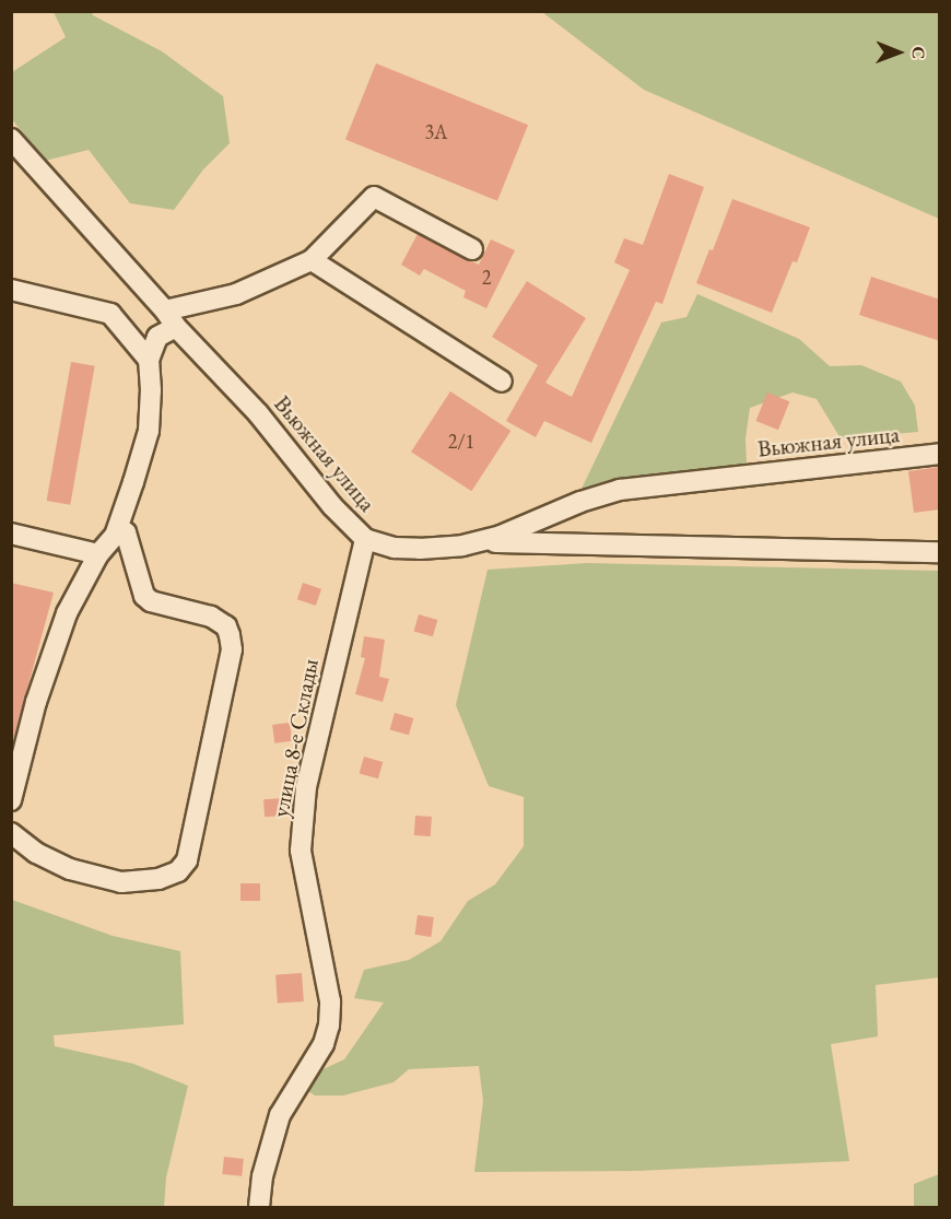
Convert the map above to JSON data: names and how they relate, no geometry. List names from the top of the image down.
{
  "streets": {
    "street": ["Вьюжная улица", "улица 8-е Склады"]
  },
  "crossings": [
    ["Вьюжная улица", "улица 8-е Склады"]
  ],
  "house_numbers": ["3А", "2", "2/1"],
  "north": "right"
}
